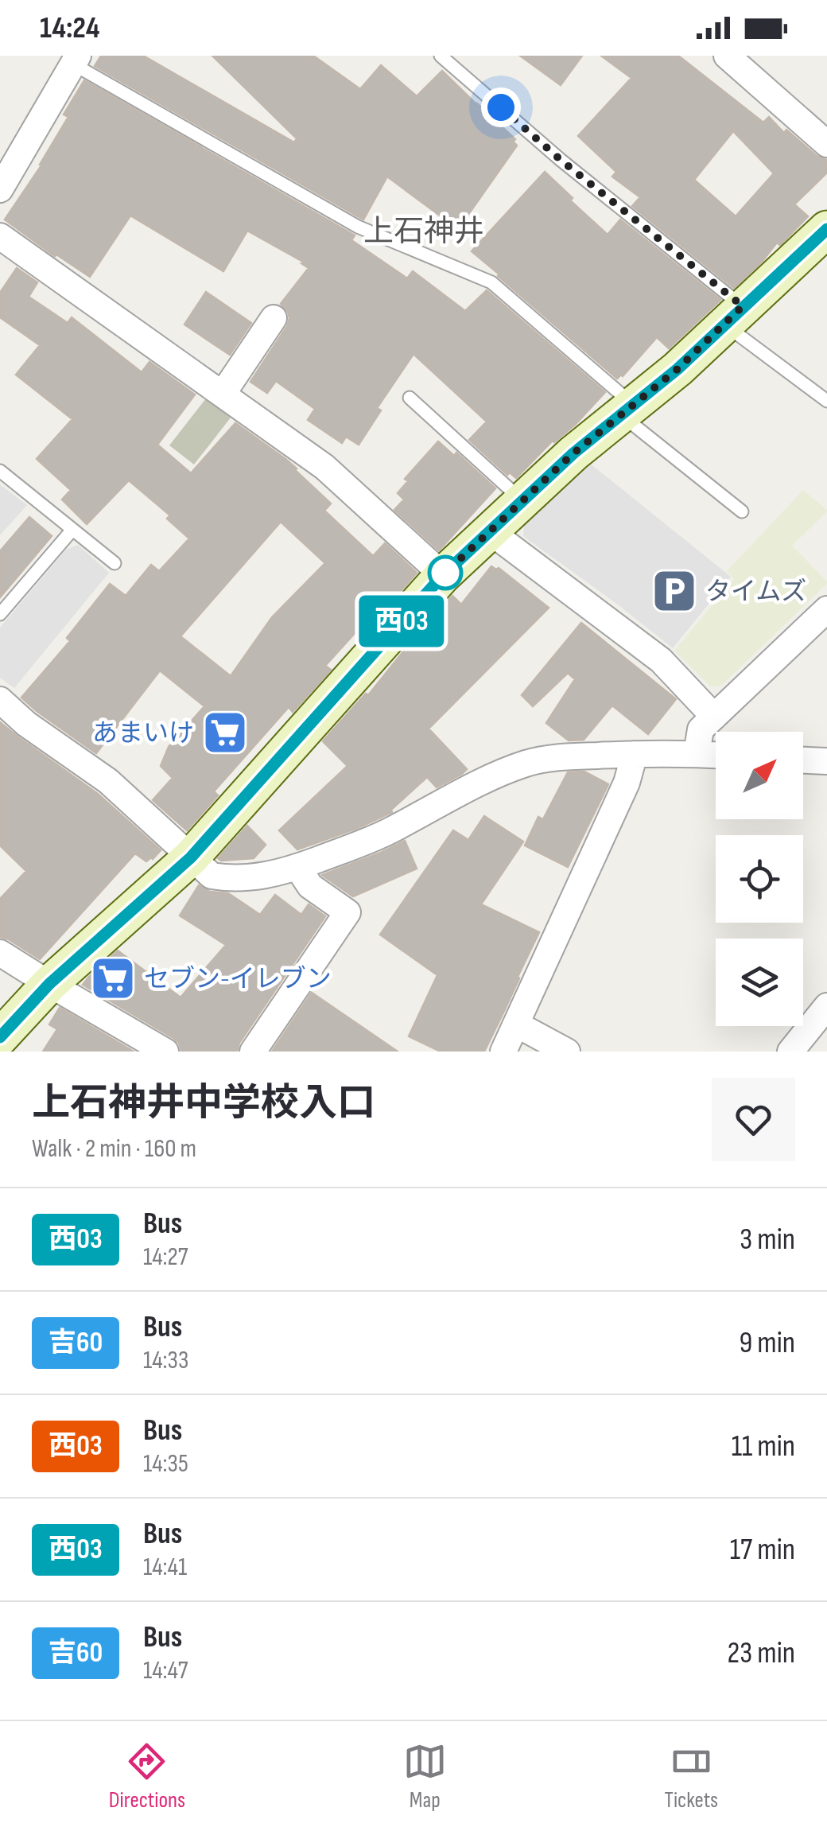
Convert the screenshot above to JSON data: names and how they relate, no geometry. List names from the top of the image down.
{
  "districts": ["上石神井"],
  "places": {
    "parking": ["タイムズ"],
    "supermarket": ["あまいけ", "セブン-イレブン"]
  },
  "lines": ["bus line 西03"],
  "north": "top right",
  "page": {
    "status": "14:24",
    "on_map": "西03",
    "heading": ["上石神井中学校入口", "Walk · 2 min · 160 m"],
    "list": [
      {
        "mark": "西03",
        "name": "Bus",
        "note": "14:27",
        "value": "3 min"
      },
      {
        "mark": "吉60",
        "name": "Bus",
        "note": "14:33",
        "value": "9 min"
      },
      {
        "mark": "西03",
        "name": "Bus",
        "note": "14:35",
        "value": "11 min"
      },
      {
        "mark": "西03",
        "name": "Bus",
        "note": "14:41",
        "value": "17 min"
      },
      {
        "mark": "吉60",
        "name": "Bus",
        "note": "14:47",
        "value": "23 min"
      }
    ],
    "tabs": ["Directions", "Map", "Tickets"]
  }
}
